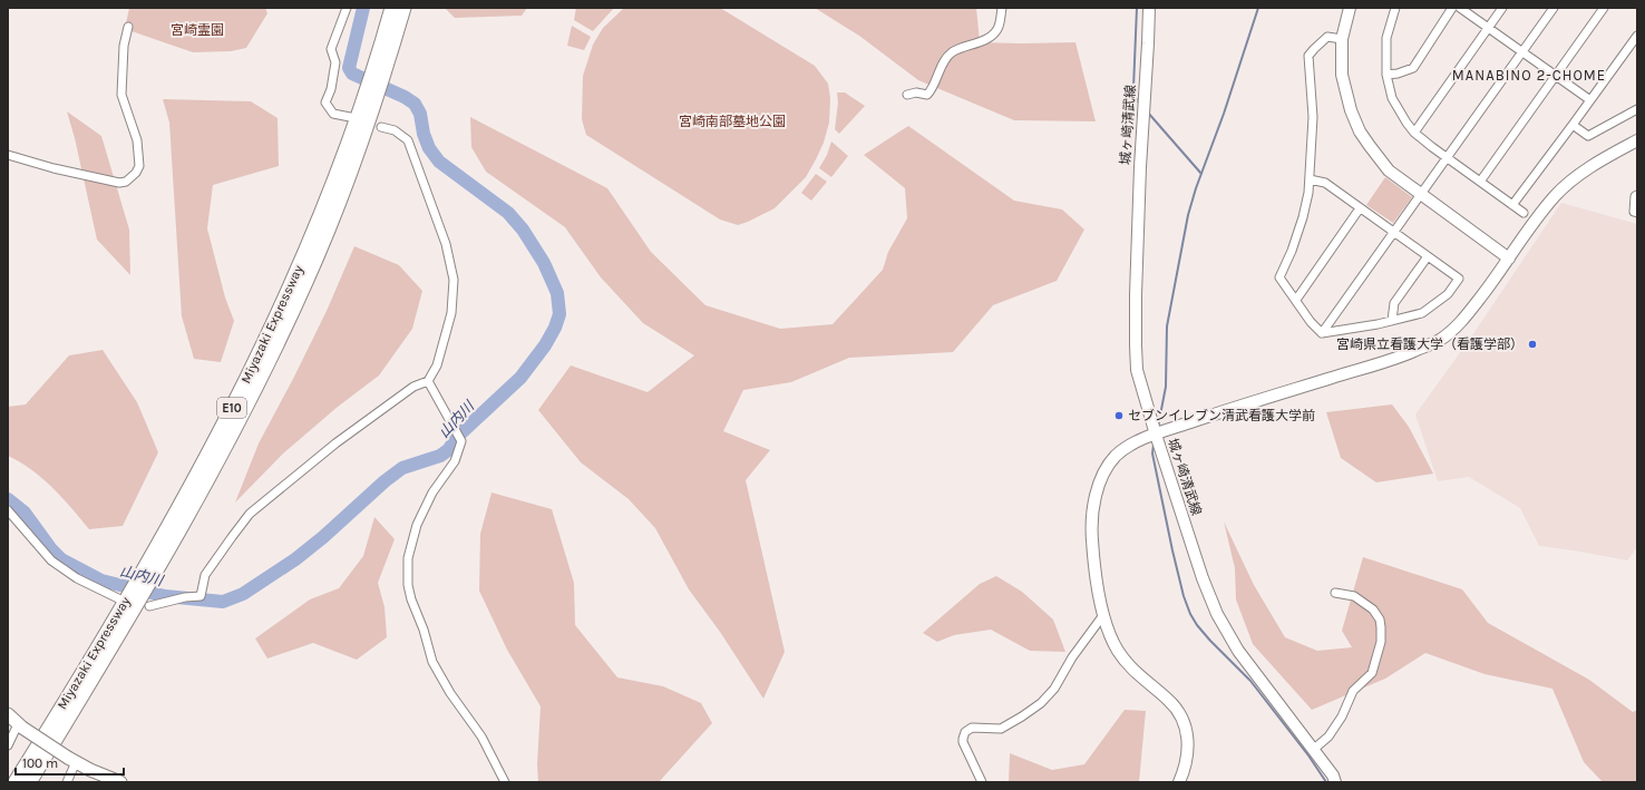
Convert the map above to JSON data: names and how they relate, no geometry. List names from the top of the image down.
{
  "streets": {
    "highway": ["Miyazaki Expressway", "E10"],
    "street": ["城ヶ崎清武線"]
  },
  "districts": ["MANABINO 2-CHOME"],
  "water": ["山内川"],
  "parks": ["宮崎霊園", "宮崎南部墓地公園"],
  "places": ["宮崎県立看護大学（看護学部）", "セブンイレブン清武看護大学前"],
  "scale_bar": "100 m"
}
